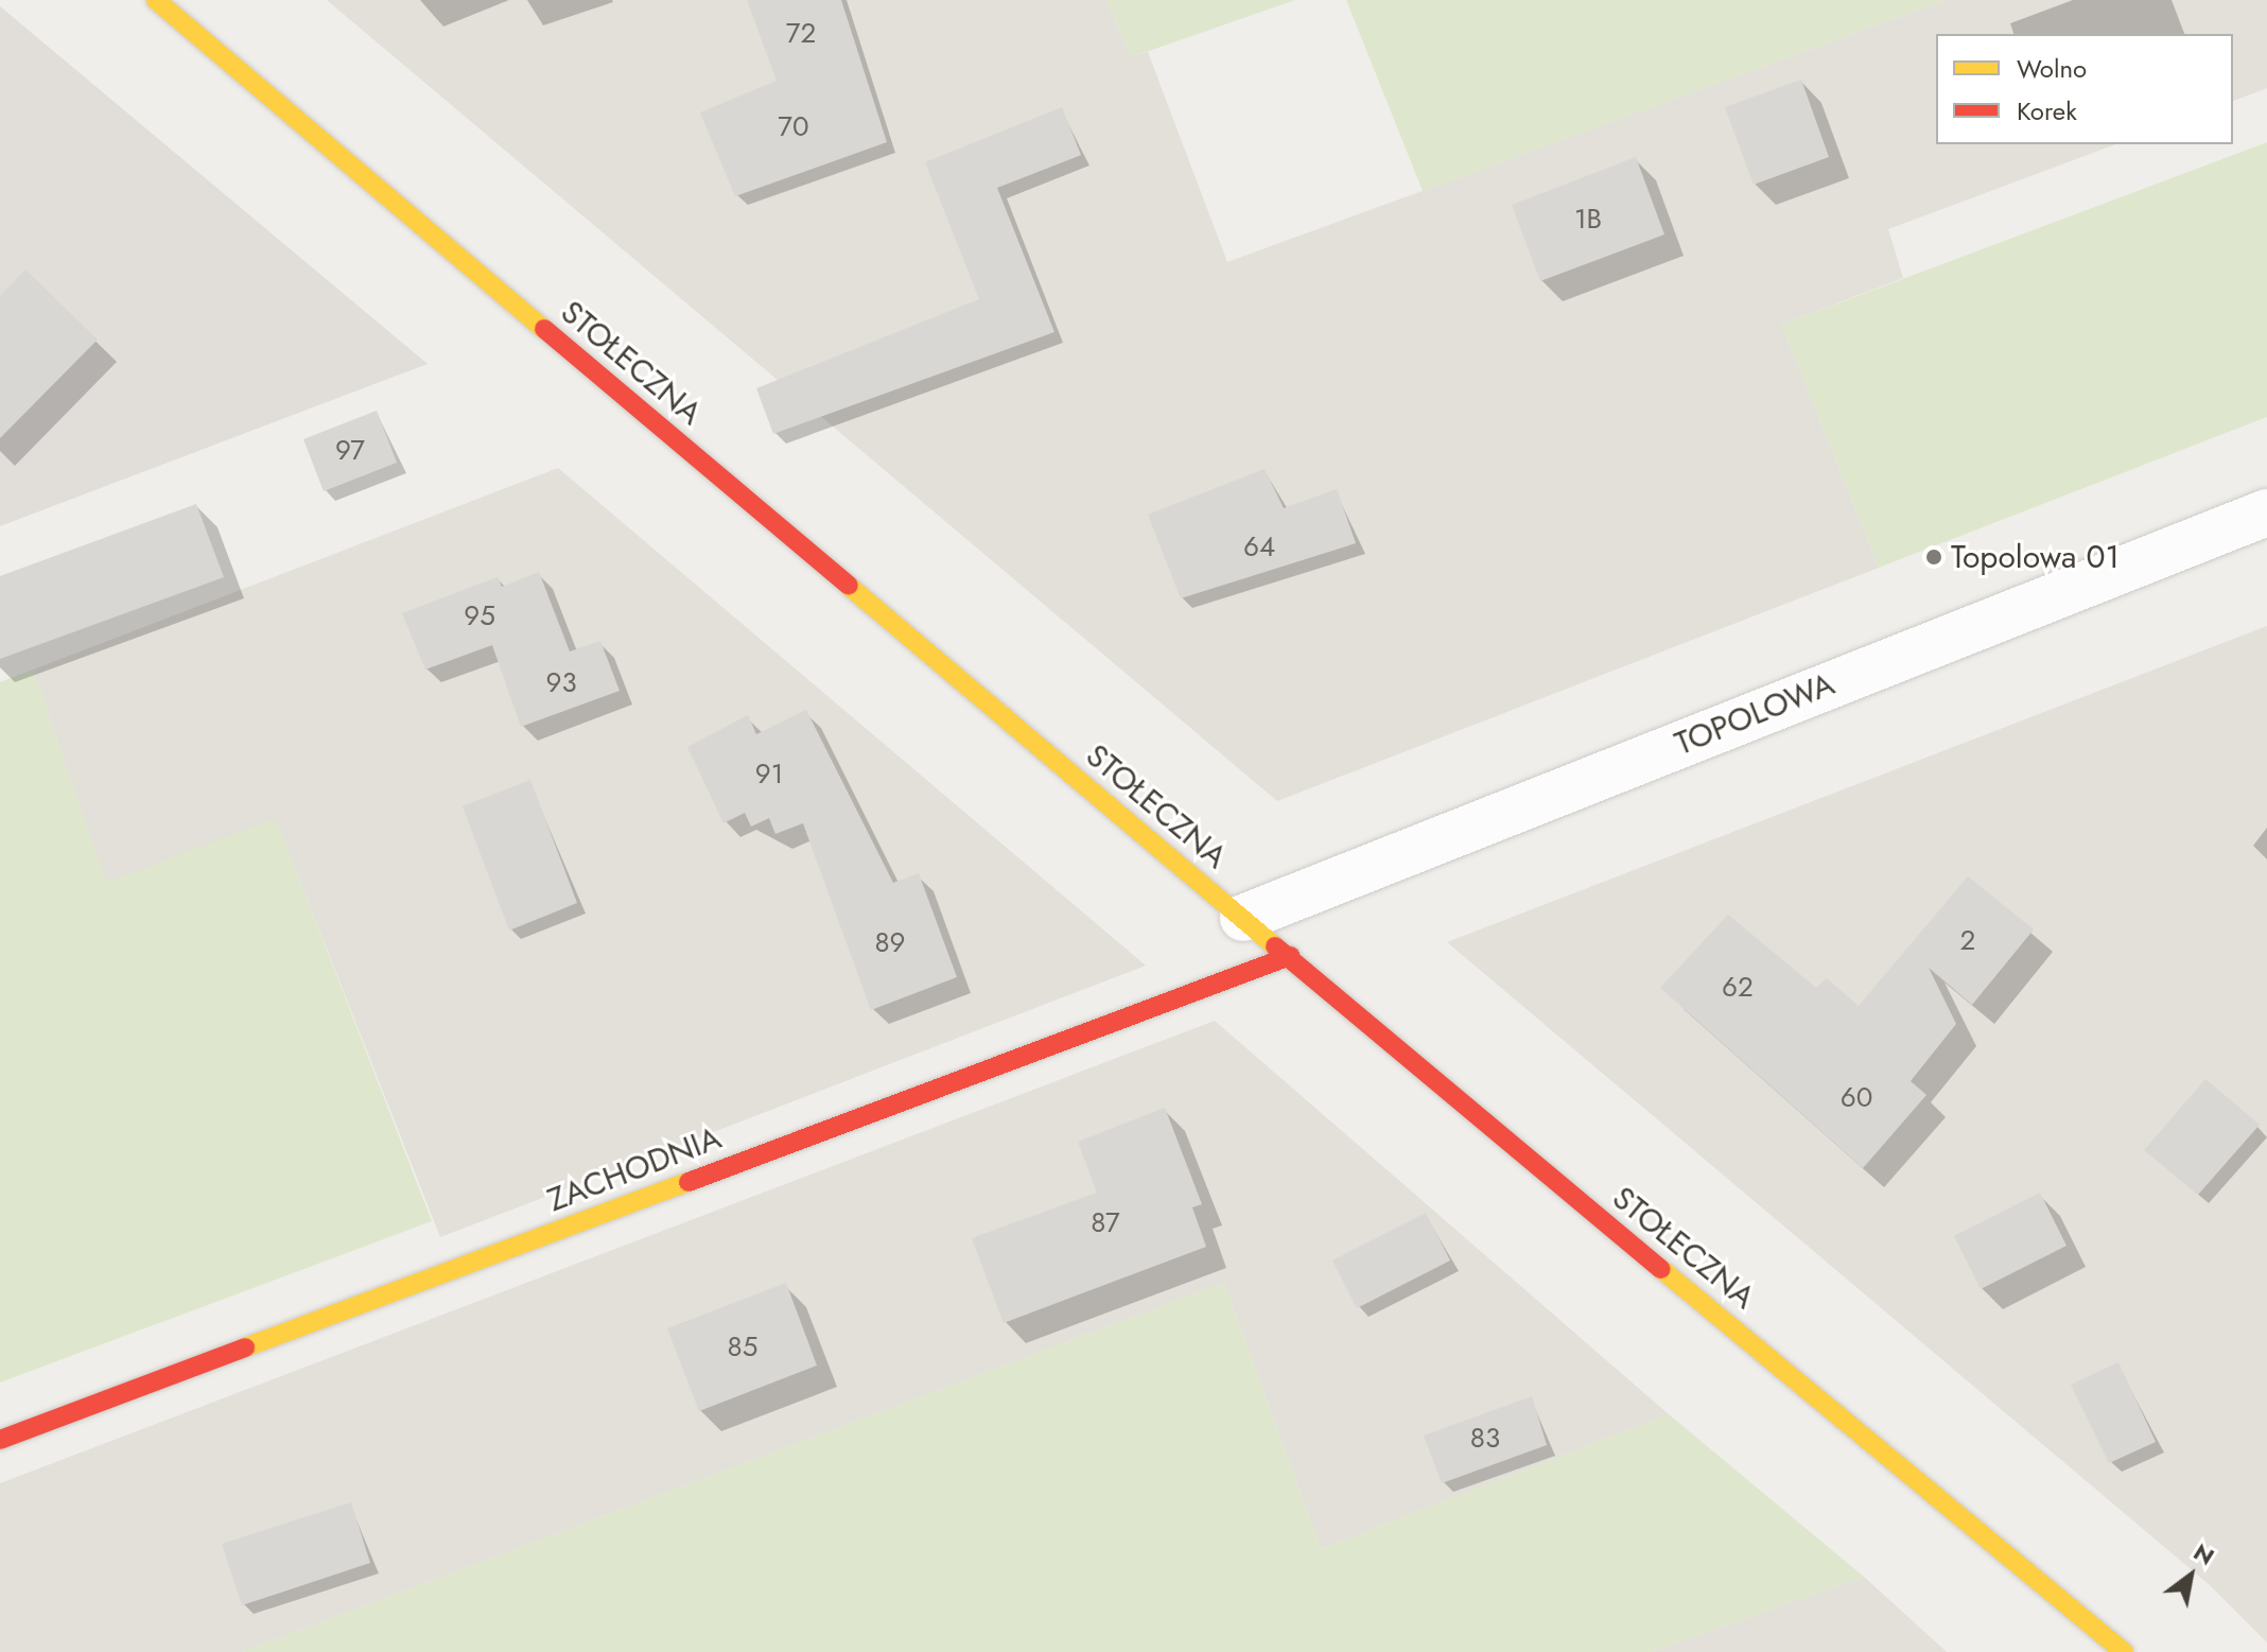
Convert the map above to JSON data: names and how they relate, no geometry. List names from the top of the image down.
{
  "streets": {
    "main road": ["STOŁECZNA", "ZACHODNIA"],
    "street": ["TOPOLOWA"]
  },
  "crossings": [
    ["STOŁECZNA", "TOPOLOWA"],
    ["STOŁECZNA", "ZACHODNIA"]
  ],
  "places": ["Topolowa 01"],
  "house_numbers": [
    "72",
    "70",
    "1B",
    "97",
    "64",
    "95",
    "93",
    "91",
    "2",
    "89",
    "62",
    "60",
    "87",
    "85",
    "83"
  ],
  "legend": ["Wolno", "Korek"],
  "north": "top right"
}
